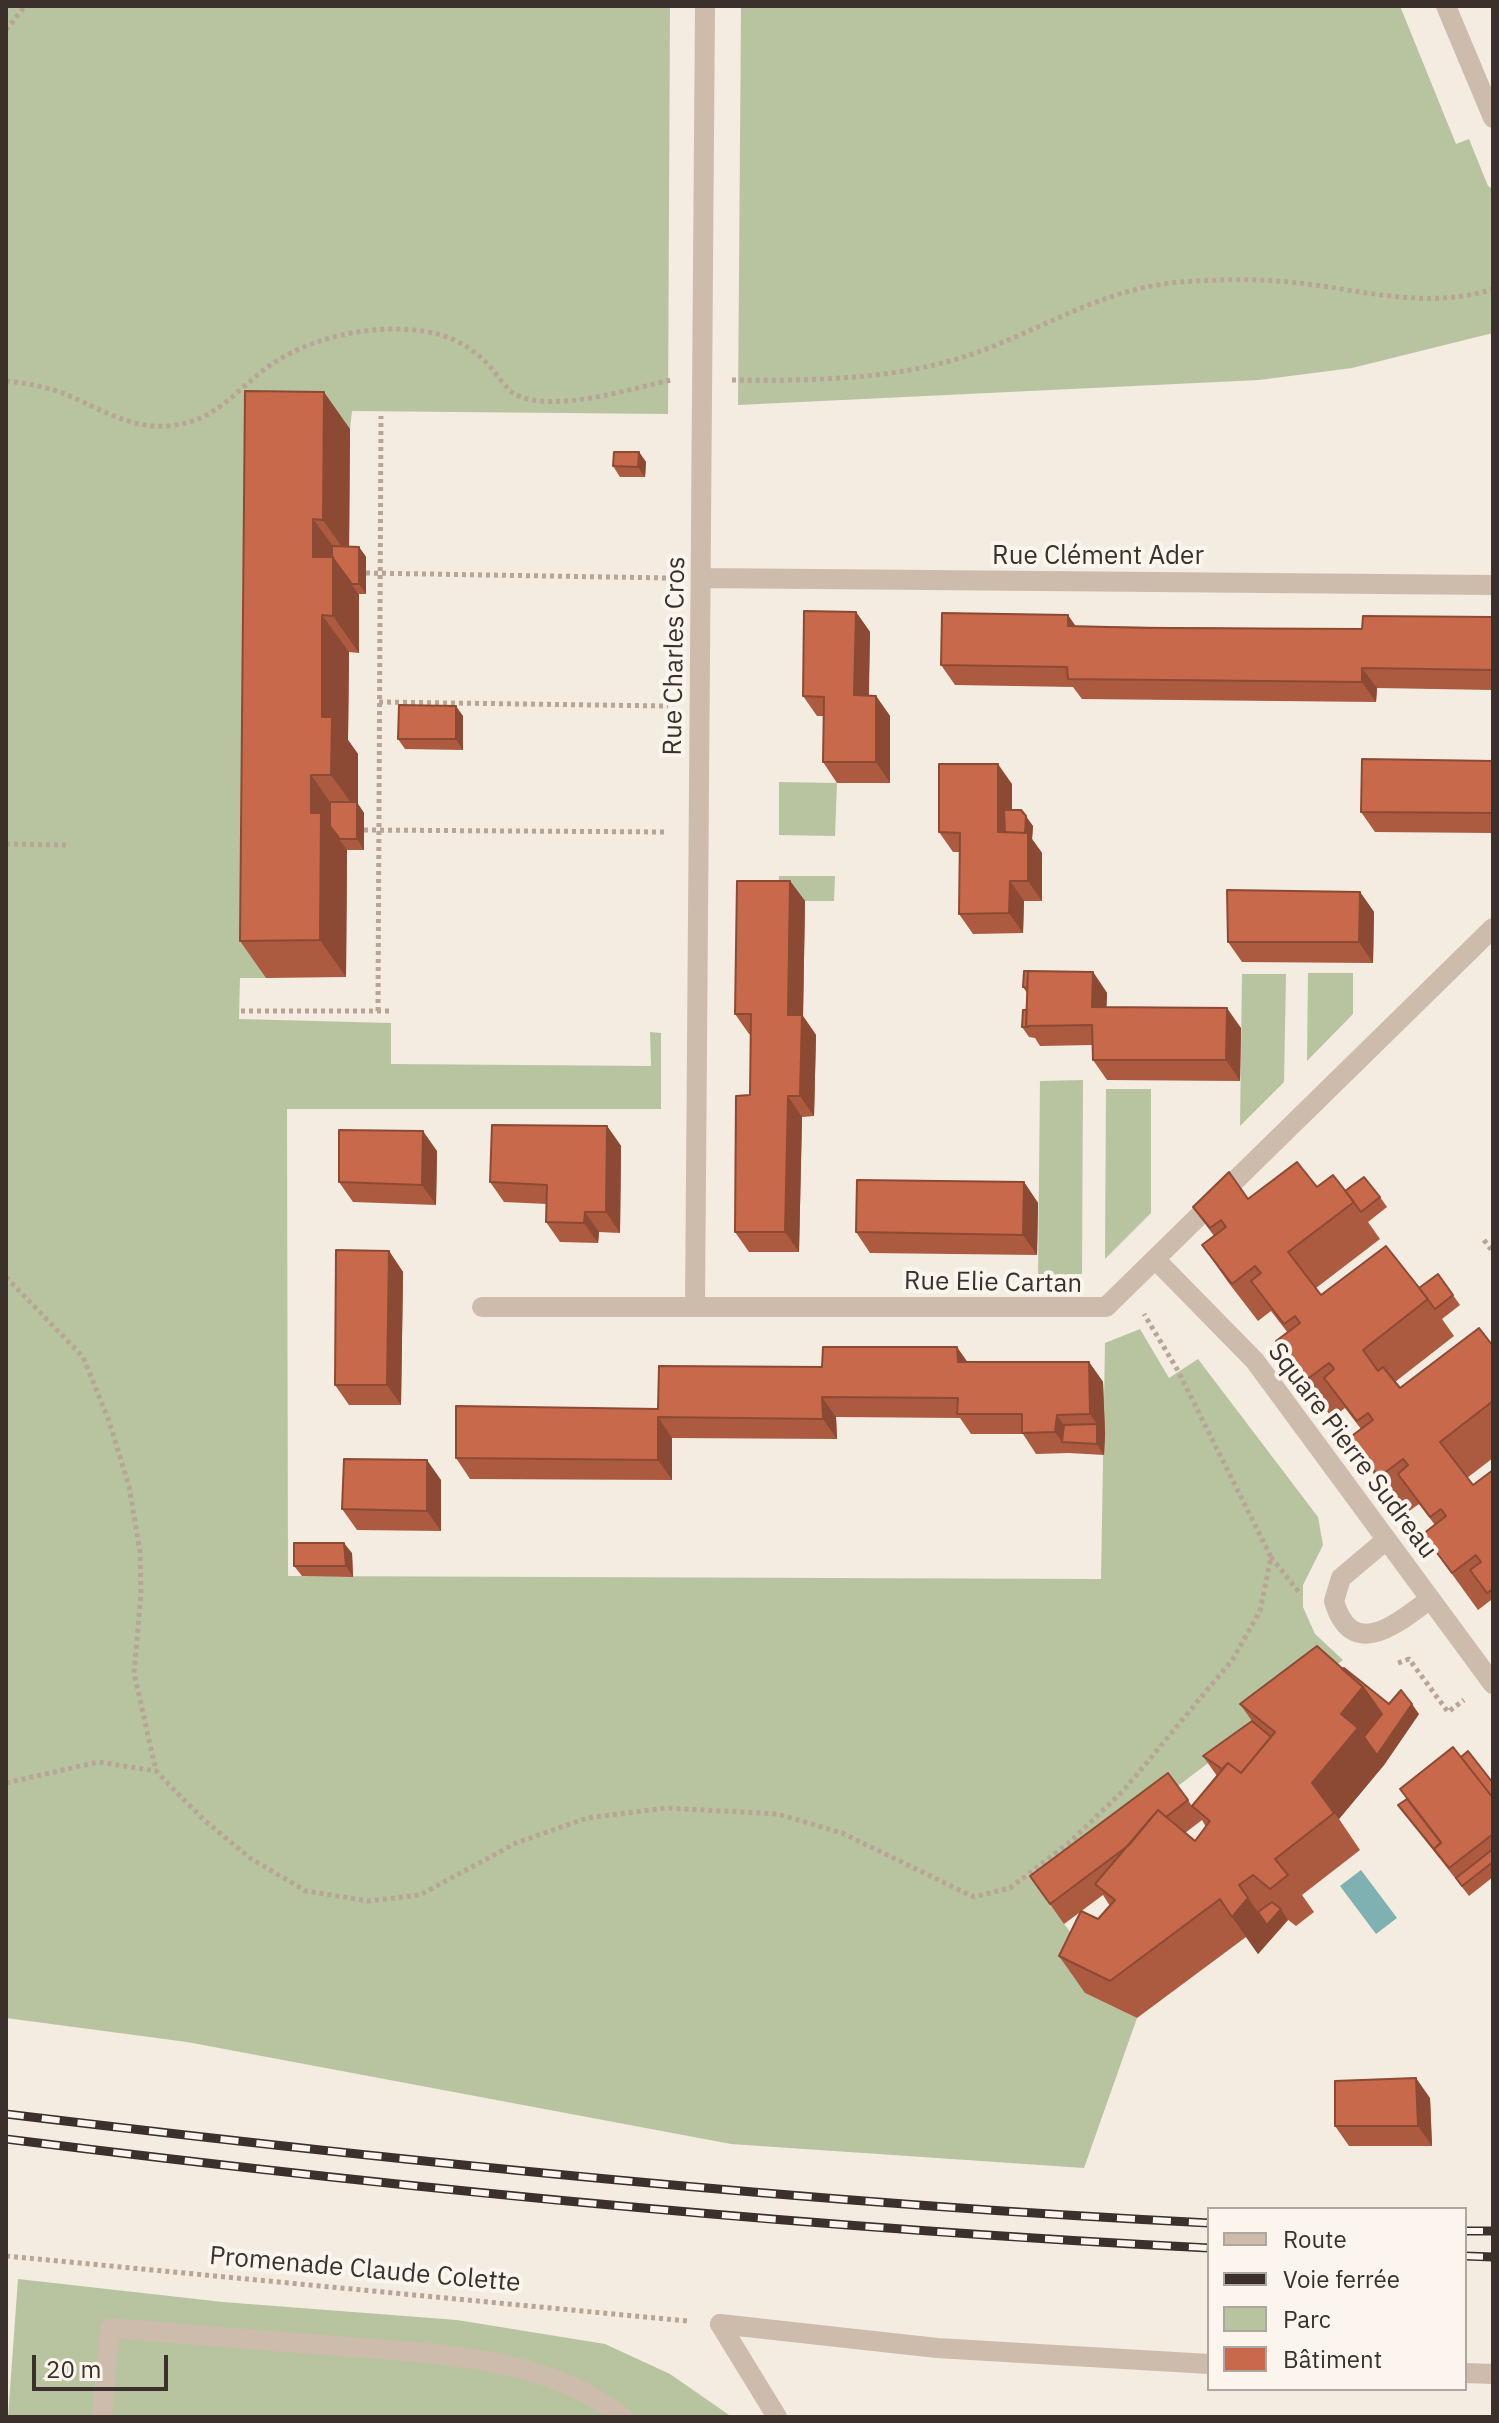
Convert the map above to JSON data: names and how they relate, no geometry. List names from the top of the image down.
{
  "streets": {
    "street": [
      "Rue Clément Ader",
      "Rue Charles Cros",
      "Rue Elie Cartan",
      "Square Pierre Sudreau"
    ],
    "path": ["Promenade Claude Colette"]
  },
  "crossings": [
    ["Rue Clément Ader", "Rue Charles Cros"],
    ["Rue Charles Cros", "Rue Elie Cartan"],
    ["Rue Elie Cartan", "Square Pierre Sudreau"]
  ],
  "legend": [
    "Route",
    "Voie ferrée",
    "Parc",
    "Bâtiment"
  ],
  "scale_bar": "20 m"
}
